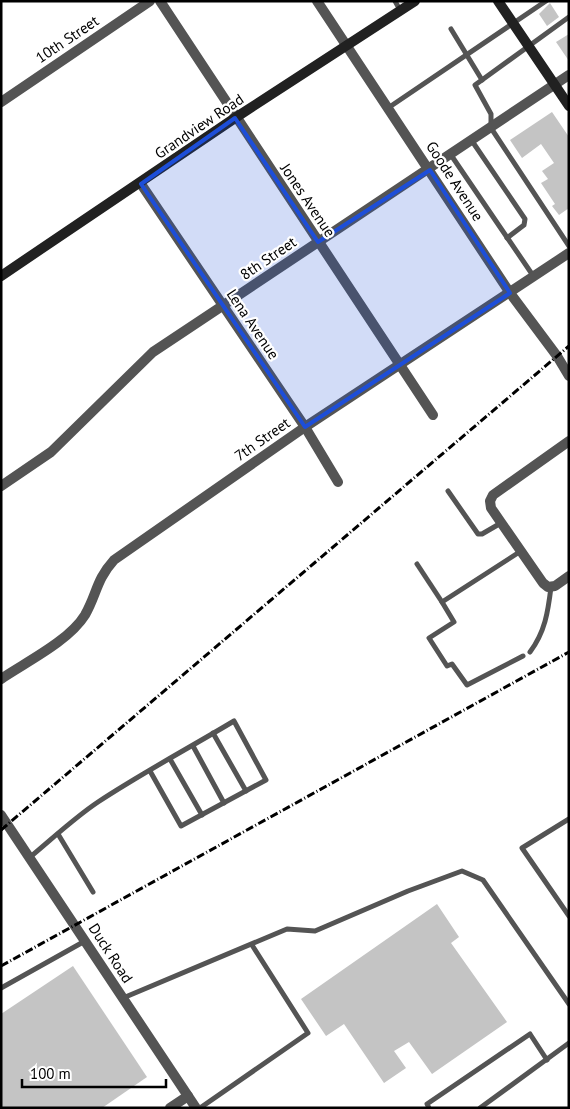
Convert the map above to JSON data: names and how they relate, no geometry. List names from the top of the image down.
{
  "streets": {
    "street": [
      "10th Street",
      "Grandview Road",
      "Goode Avenue",
      "Jones Avenue",
      "8th Street",
      "Lena Avenue",
      "7th Street",
      "Duck Road"
    ]
  },
  "crossings": [
    ["Grandview Road", "Goode Avenue"],
    ["Grandview Road", "Jones Avenue"],
    ["Grandview Road", "Lena Avenue"],
    ["Goode Avenue", "8th Street"],
    ["Goode Avenue", "7th Street"],
    ["Jones Avenue", "8th Street"],
    ["Jones Avenue", "7th Street"],
    ["8th Street", "Lena Avenue"],
    ["Lena Avenue", "7th Street"]
  ],
  "scale_bar": "100 m"
}
